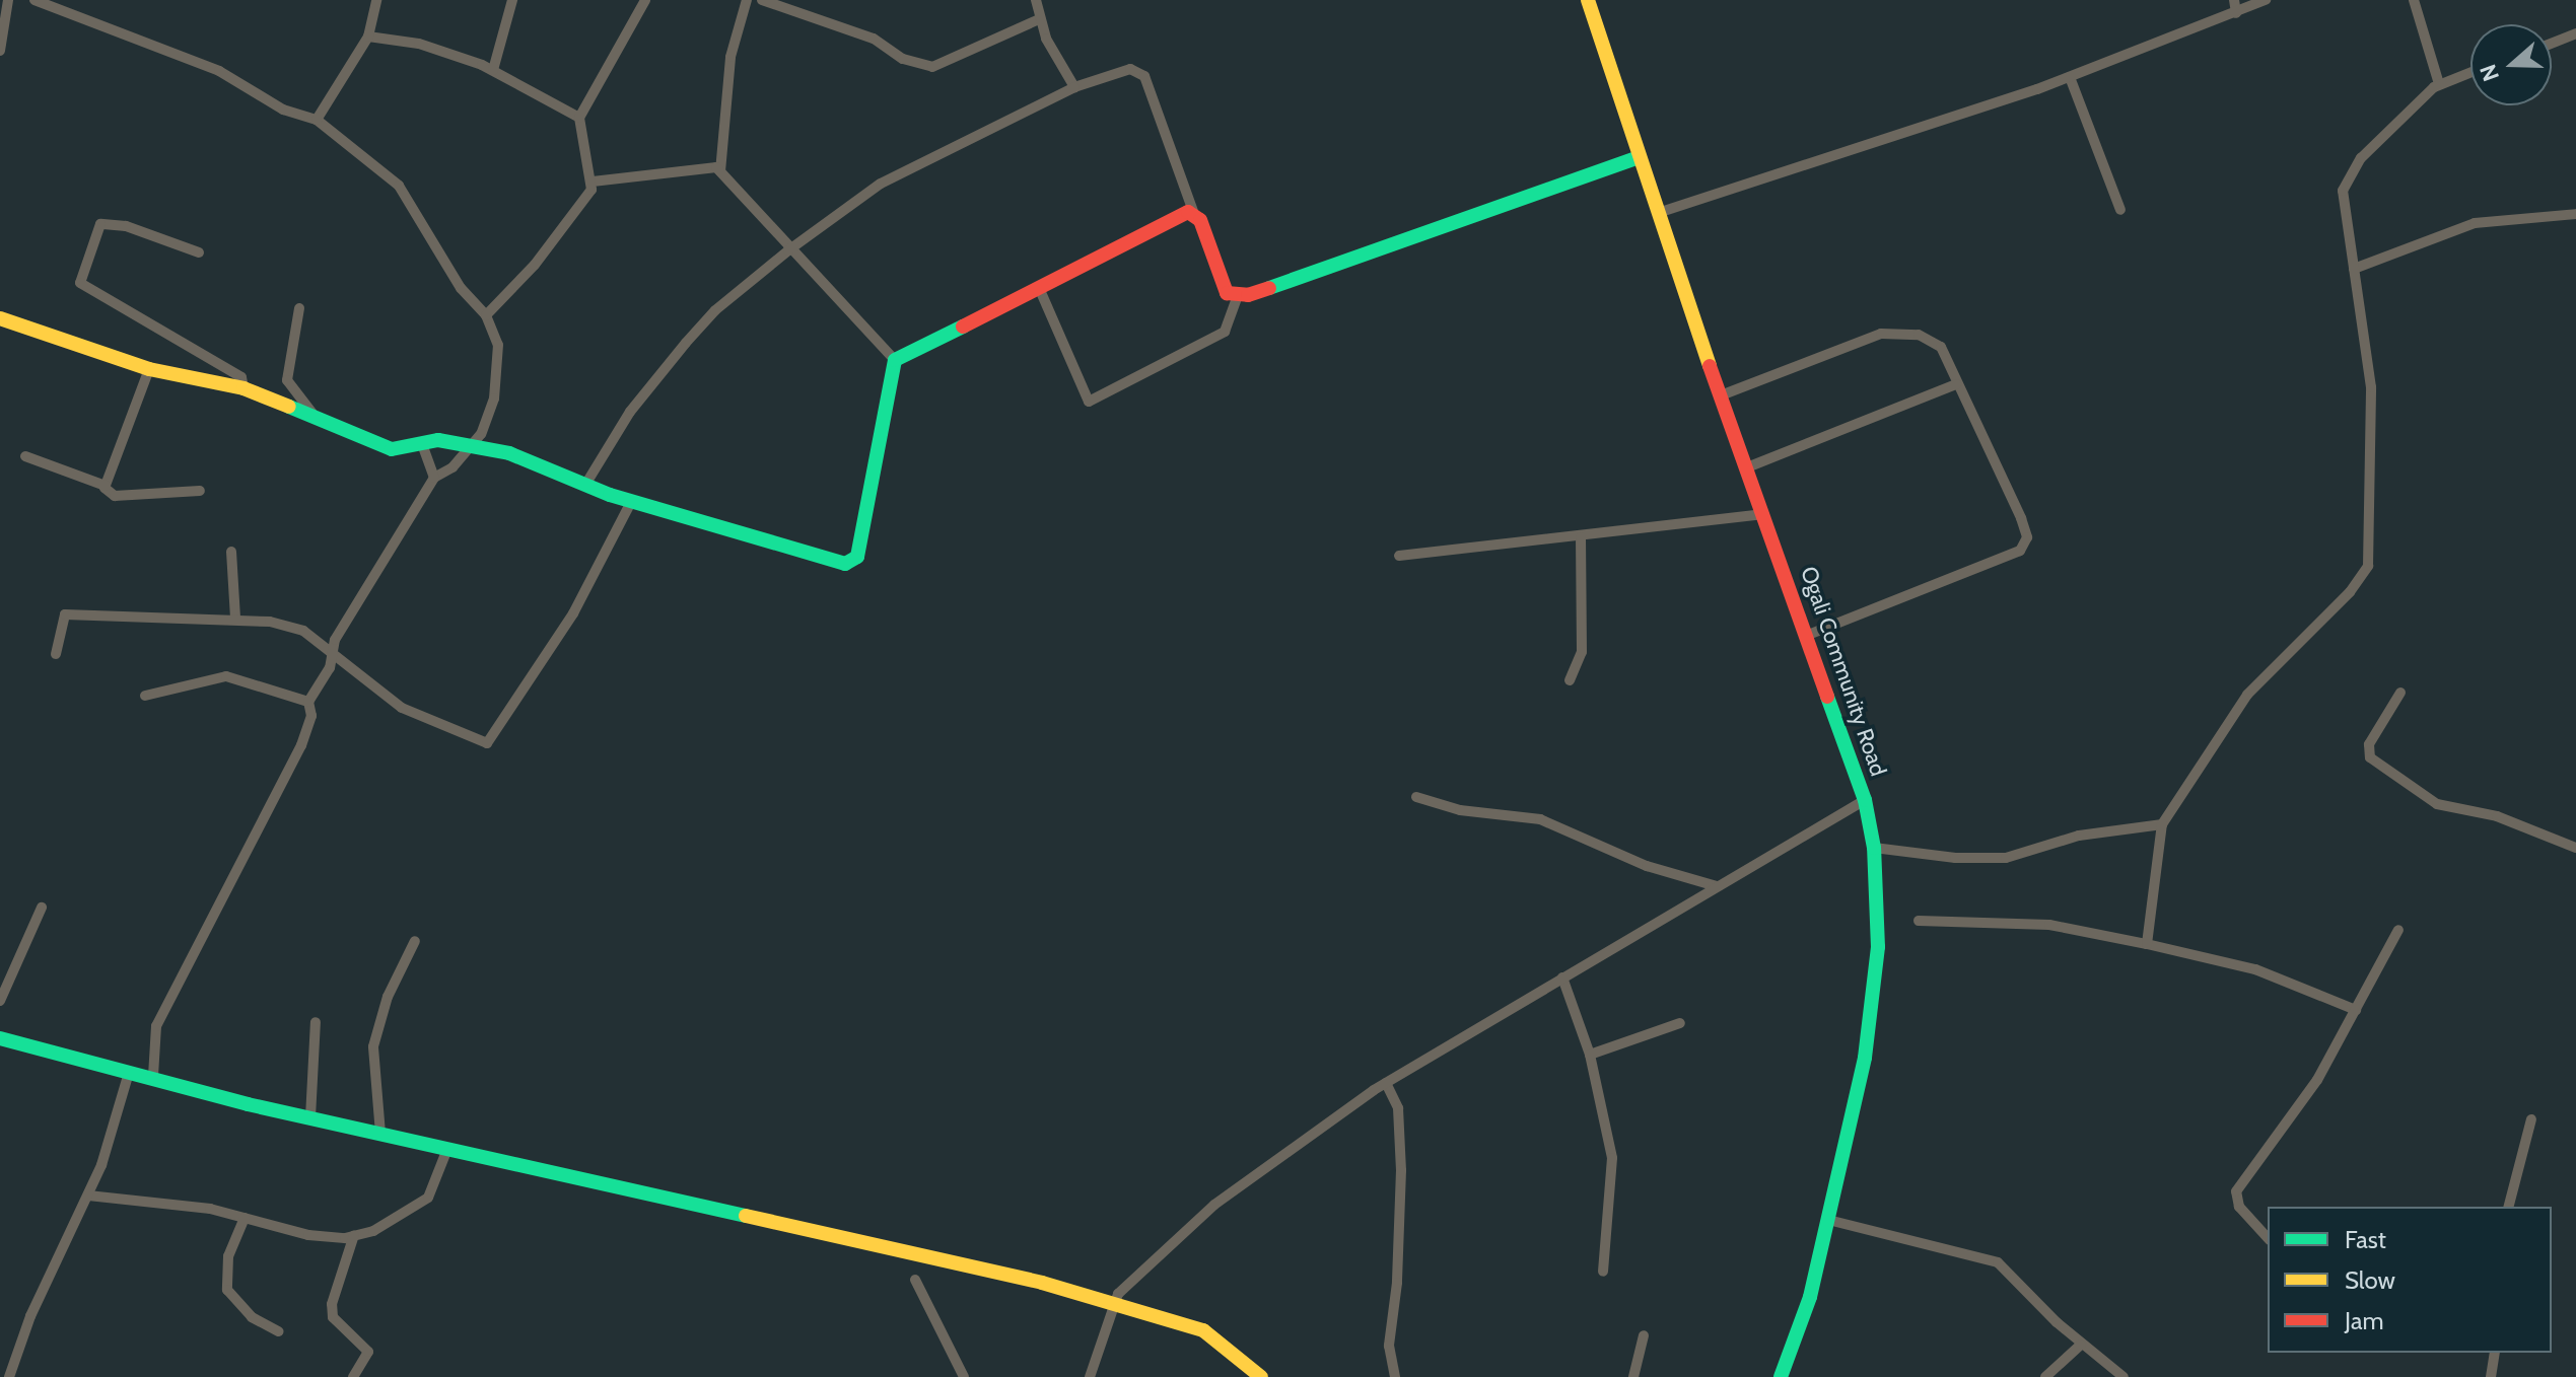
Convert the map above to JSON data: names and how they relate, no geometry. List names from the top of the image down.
{
  "streets": {
    "street": ["Ogali Community Road"]
  },
  "legend": ["Fast", "Slow", "Jam"],
  "north": "left"
}
